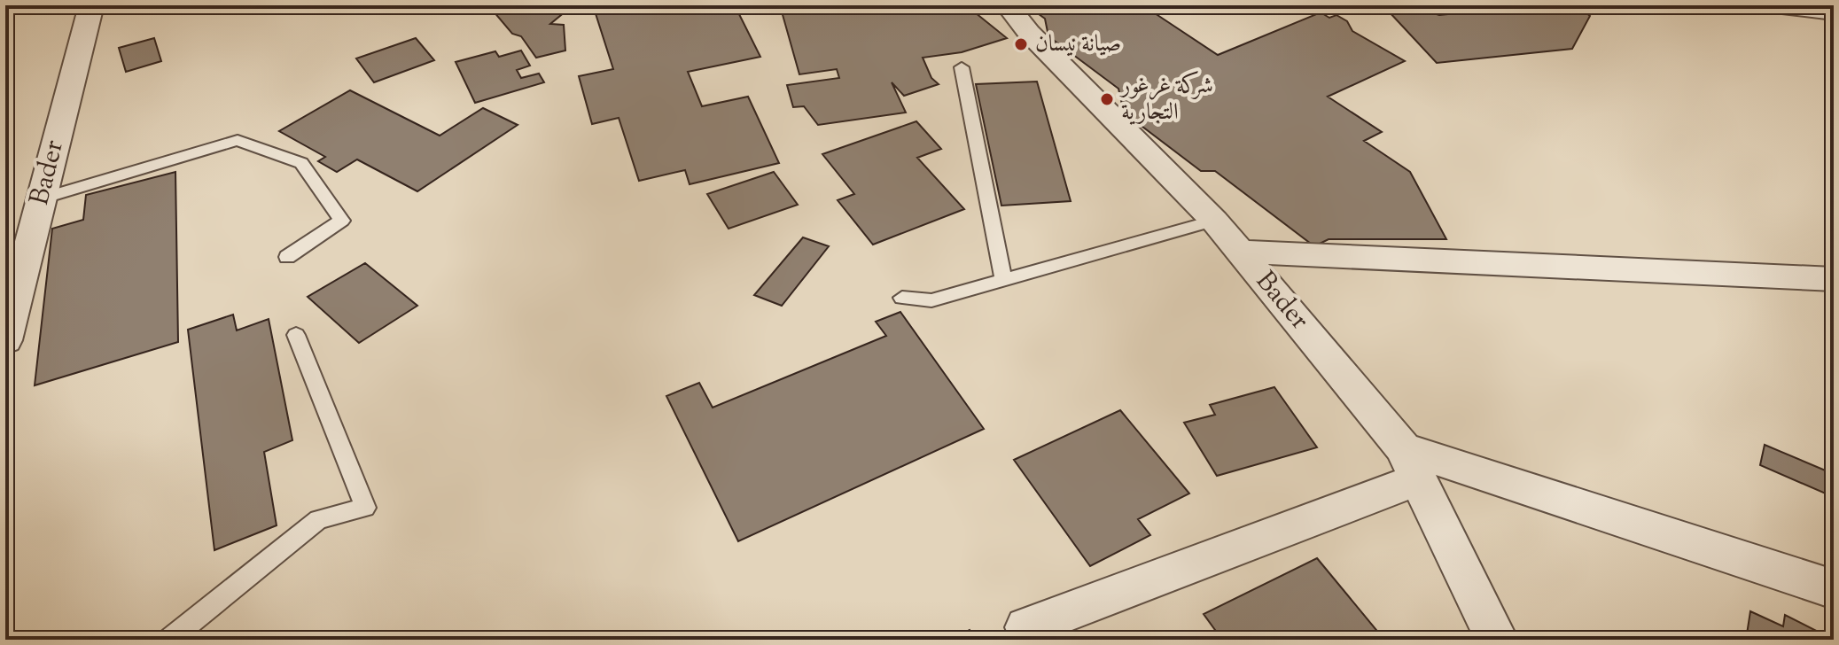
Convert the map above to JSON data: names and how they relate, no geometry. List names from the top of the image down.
{
  "streets": {
    "street": ["Bader"]
  },
  "places": ["صيانة نيسان", "شركة غرغور التجارية"]
}
